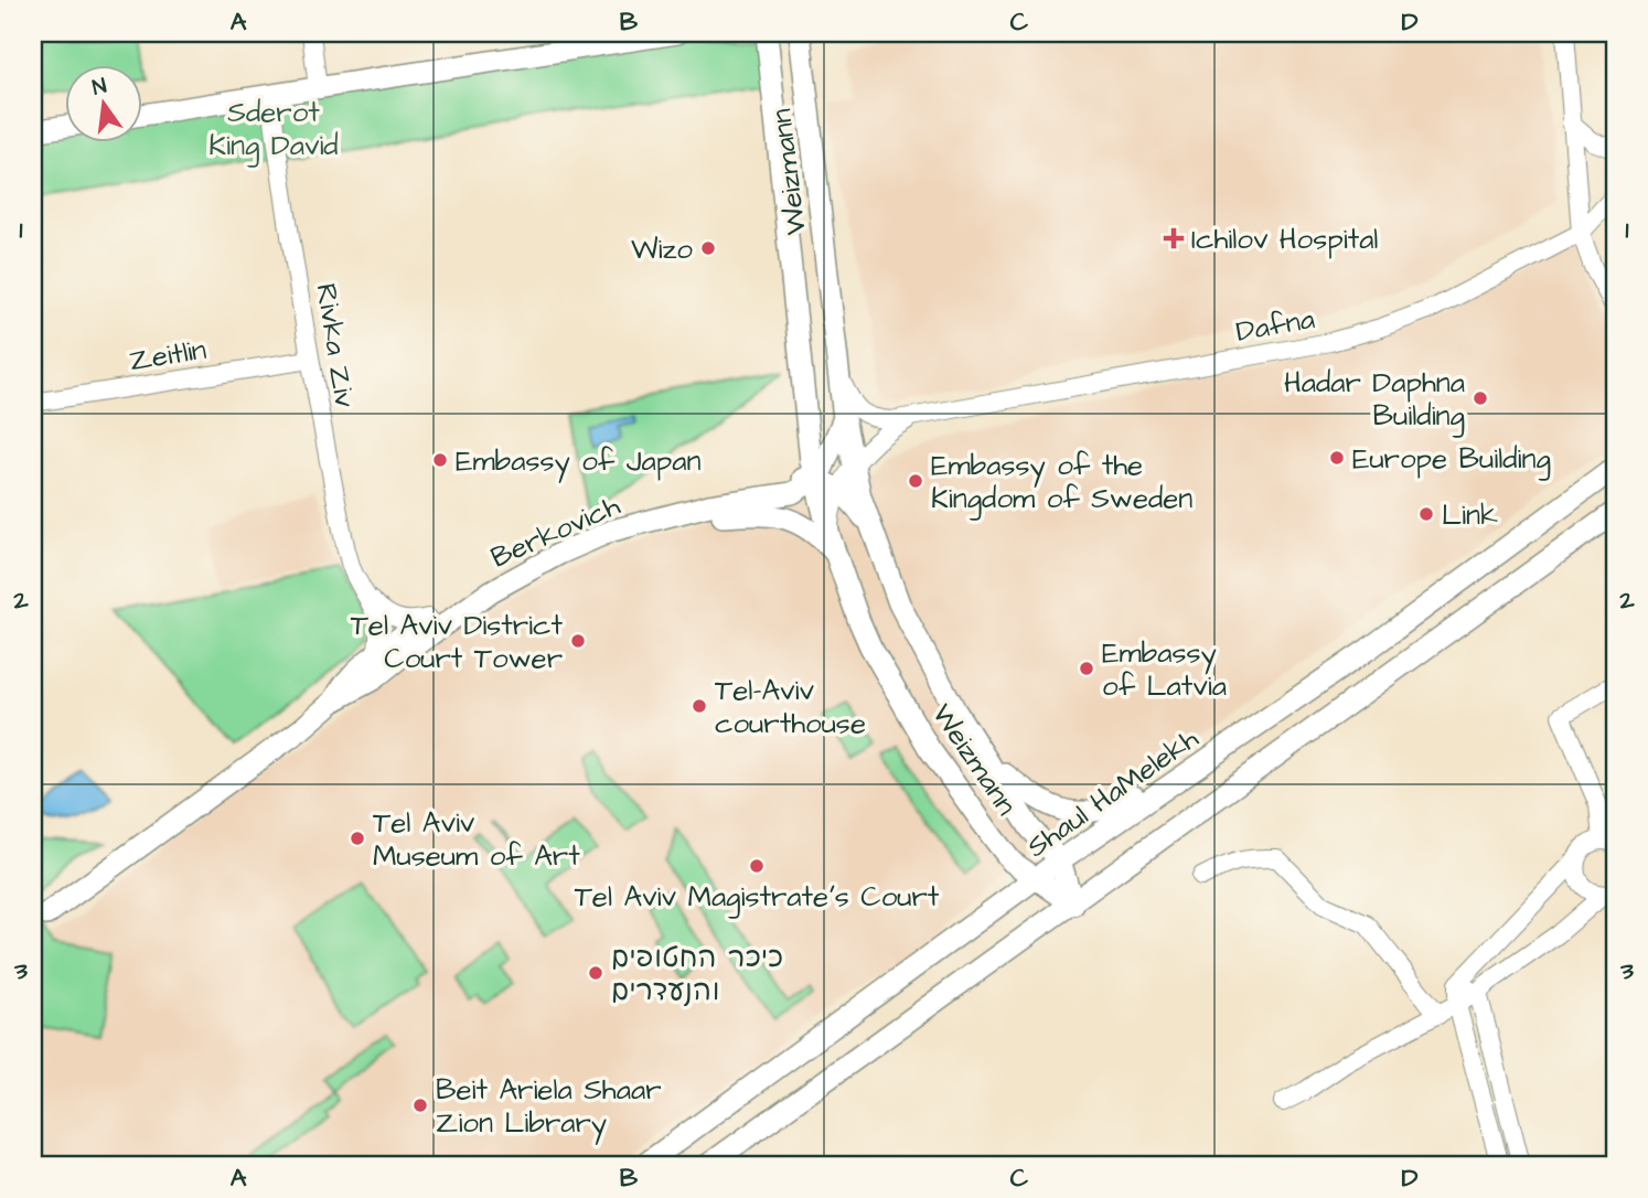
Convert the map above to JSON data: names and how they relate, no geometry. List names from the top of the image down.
{
  "streets": {
    "street": [
      "Weizmann",
      "Dafna",
      "Rivka Ziv",
      "Zeitlin",
      "Berkovich",
      "Shaul HaMelekh"
    ]
  },
  "crossings": [
    ["Weizmann", "Dafna"],
    ["Weizmann", "Berkovich"],
    ["Weizmann", "Shaul HaMelekh"],
    ["Rivka Ziv", "Zeitlin"],
    ["Rivka Ziv", "Berkovich"]
  ],
  "parks": ["Sderot King David"],
  "places": {
    "health": ["Ichilov Hospital"],
    "other": [
      "Wizo",
      "Hadar Daphna Building",
      "Europe Building",
      "Embassy of Japan",
      "Embassy of the Kingdom of Sweden",
      "Link",
      "Tel Aviv District Court Tower",
      "Embassy of Latvia",
      "Tel-Aviv courthouse",
      "Tel Aviv Museum of Art",
      "Tel Aviv Magistrate׳s Court",
      "כיכר החטופים והנעדרים",
      "Beit Ariela Shaar Zion Library"
    ]
  },
  "north": "top",
  "grid": {
    "columns": [
      "A",
      "B",
      "C",
      "D"
    ],
    "rows": ["1", "2", "3"]
  }
}
